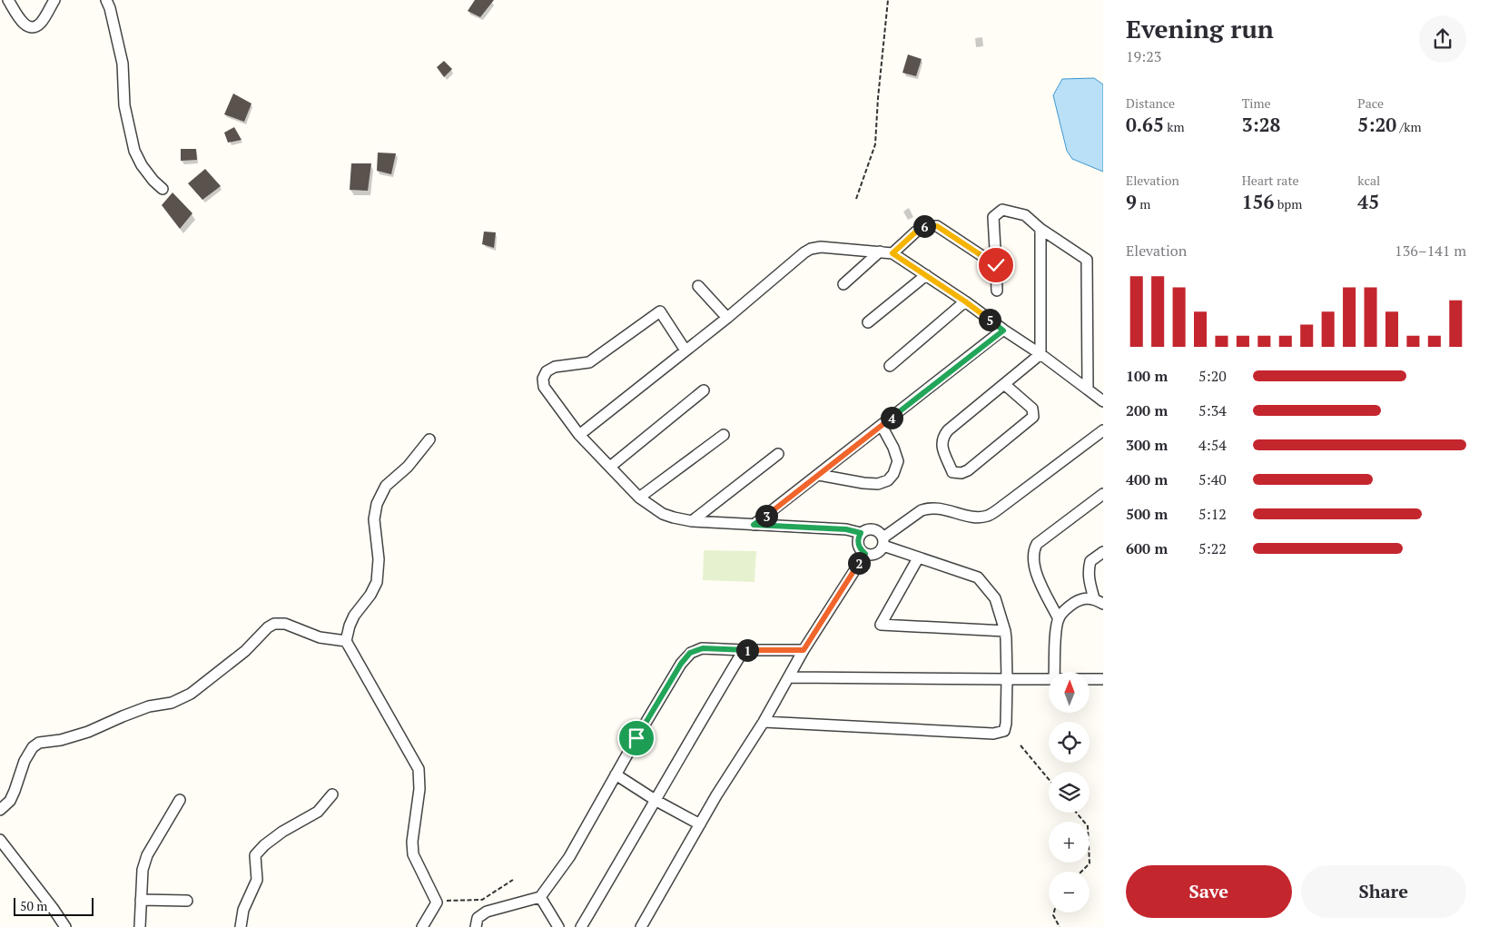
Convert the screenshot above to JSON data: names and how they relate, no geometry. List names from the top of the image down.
{
  "scale_bar": "50 m",
  "north": "top",
  "page": {
    "heading": ["Evening run", "19:23"],
    "stats": [
      ["Distance", "0.65 km"],
      ["Time", "3:28"],
      ["Pace", "5:20 /km"],
      ["Elevation", "9 m"],
      ["Heart rate", "156 bpm"],
      ["kcal", "45"]
    ],
    "pins": [
      "6",
      "5",
      "4",
      "3",
      "2",
      "1"
    ],
    "chart": ["Elevation", "136–141 m"],
    "list": [
      {
        "name": "100 m",
        "note": "5:20"
      },
      {
        "name": "200 m",
        "note": "5:34"
      },
      {
        "name": "300 m",
        "note": "4:54"
      },
      {
        "name": "400 m",
        "note": "5:40"
      },
      {
        "name": "500 m",
        "note": "5:12"
      },
      {
        "name": "600 m",
        "note": "5:22"
      }
    ],
    "map_buttons": ["+", "−"],
    "buttons": ["Save", "Share"],
    "scale": "50 m"
  }
}
